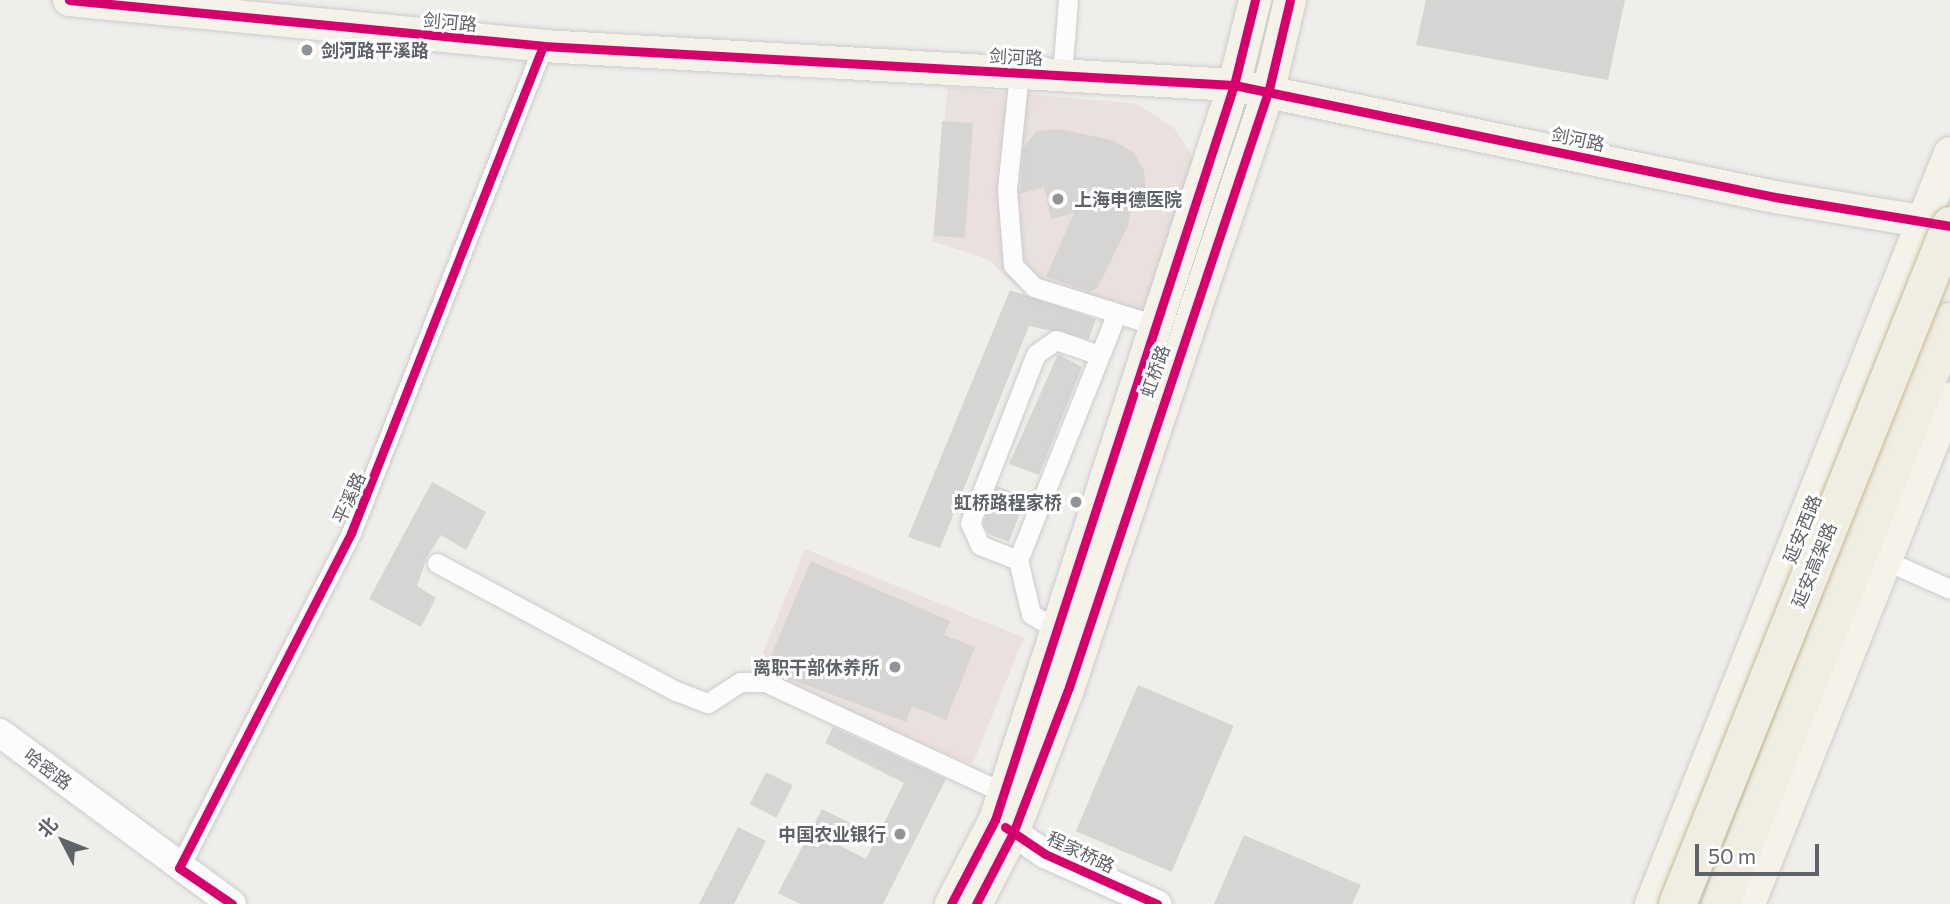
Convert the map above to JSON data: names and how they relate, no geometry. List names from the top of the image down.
{
  "streets": {
    "highway": ["延安高架路"],
    "main road": ["剑河路", "虹桥路", "延安西路"],
    "street": ["平溪路", "哈密路", "程家桥路"]
  },
  "crossings": [
    ["剑河路", "虹桥路"],
    ["剑河路", "平溪路"],
    ["剑河路", "延安西路"],
    ["剑河路", "延安高架路"],
    ["虹桥路", "程家桥路"],
    ["平溪路", "哈密路"],
    ["延安西路", "延安高架路"]
  ],
  "places": [
    "剑河路平溪路",
    "上海申德医院",
    "虹桥路程家桥",
    "离职干部休养所",
    "中国农业银行"
  ],
  "scale_bar": "50 m",
  "north": "top left"
}
